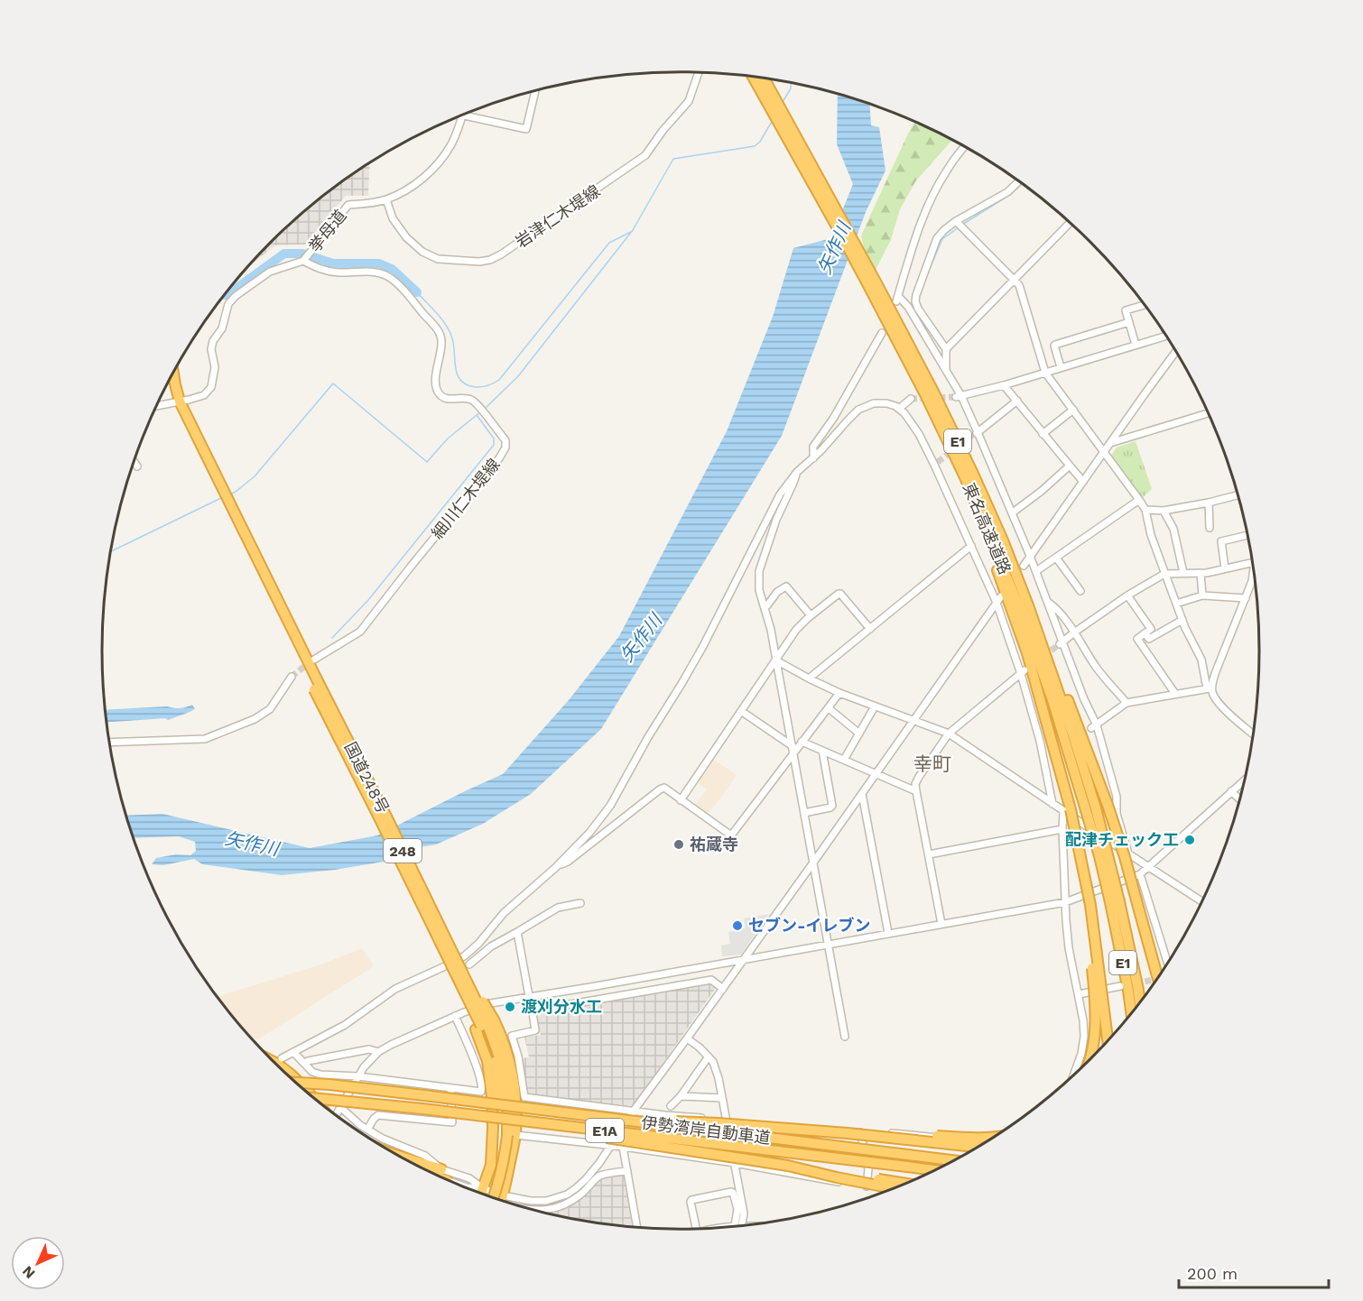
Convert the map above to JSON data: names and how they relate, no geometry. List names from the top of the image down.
{
  "streets": {
    "highway": [
      "E1",
      "東名高速道路",
      "国道248号",
      "248",
      "E1A",
      "伊勢湾岸自動車道"
    ],
    "street": ["岩津仁木堤線", "挙母道", "細川仁木堤線"]
  },
  "crossings": [
    ["岩津仁木堤線", "挙母道"],
    ["挙母道", "細川仁木堤線"],
    ["国道248号", "248"]
  ],
  "districts": ["幸町"],
  "water": ["矢作川"],
  "places": [
    "配津チェック工",
    "祐蔵寺",
    "セブン-イレブン",
    "渡刈分水工"
  ],
  "scale_bar": "200 m",
  "north": "bottom left"
}
